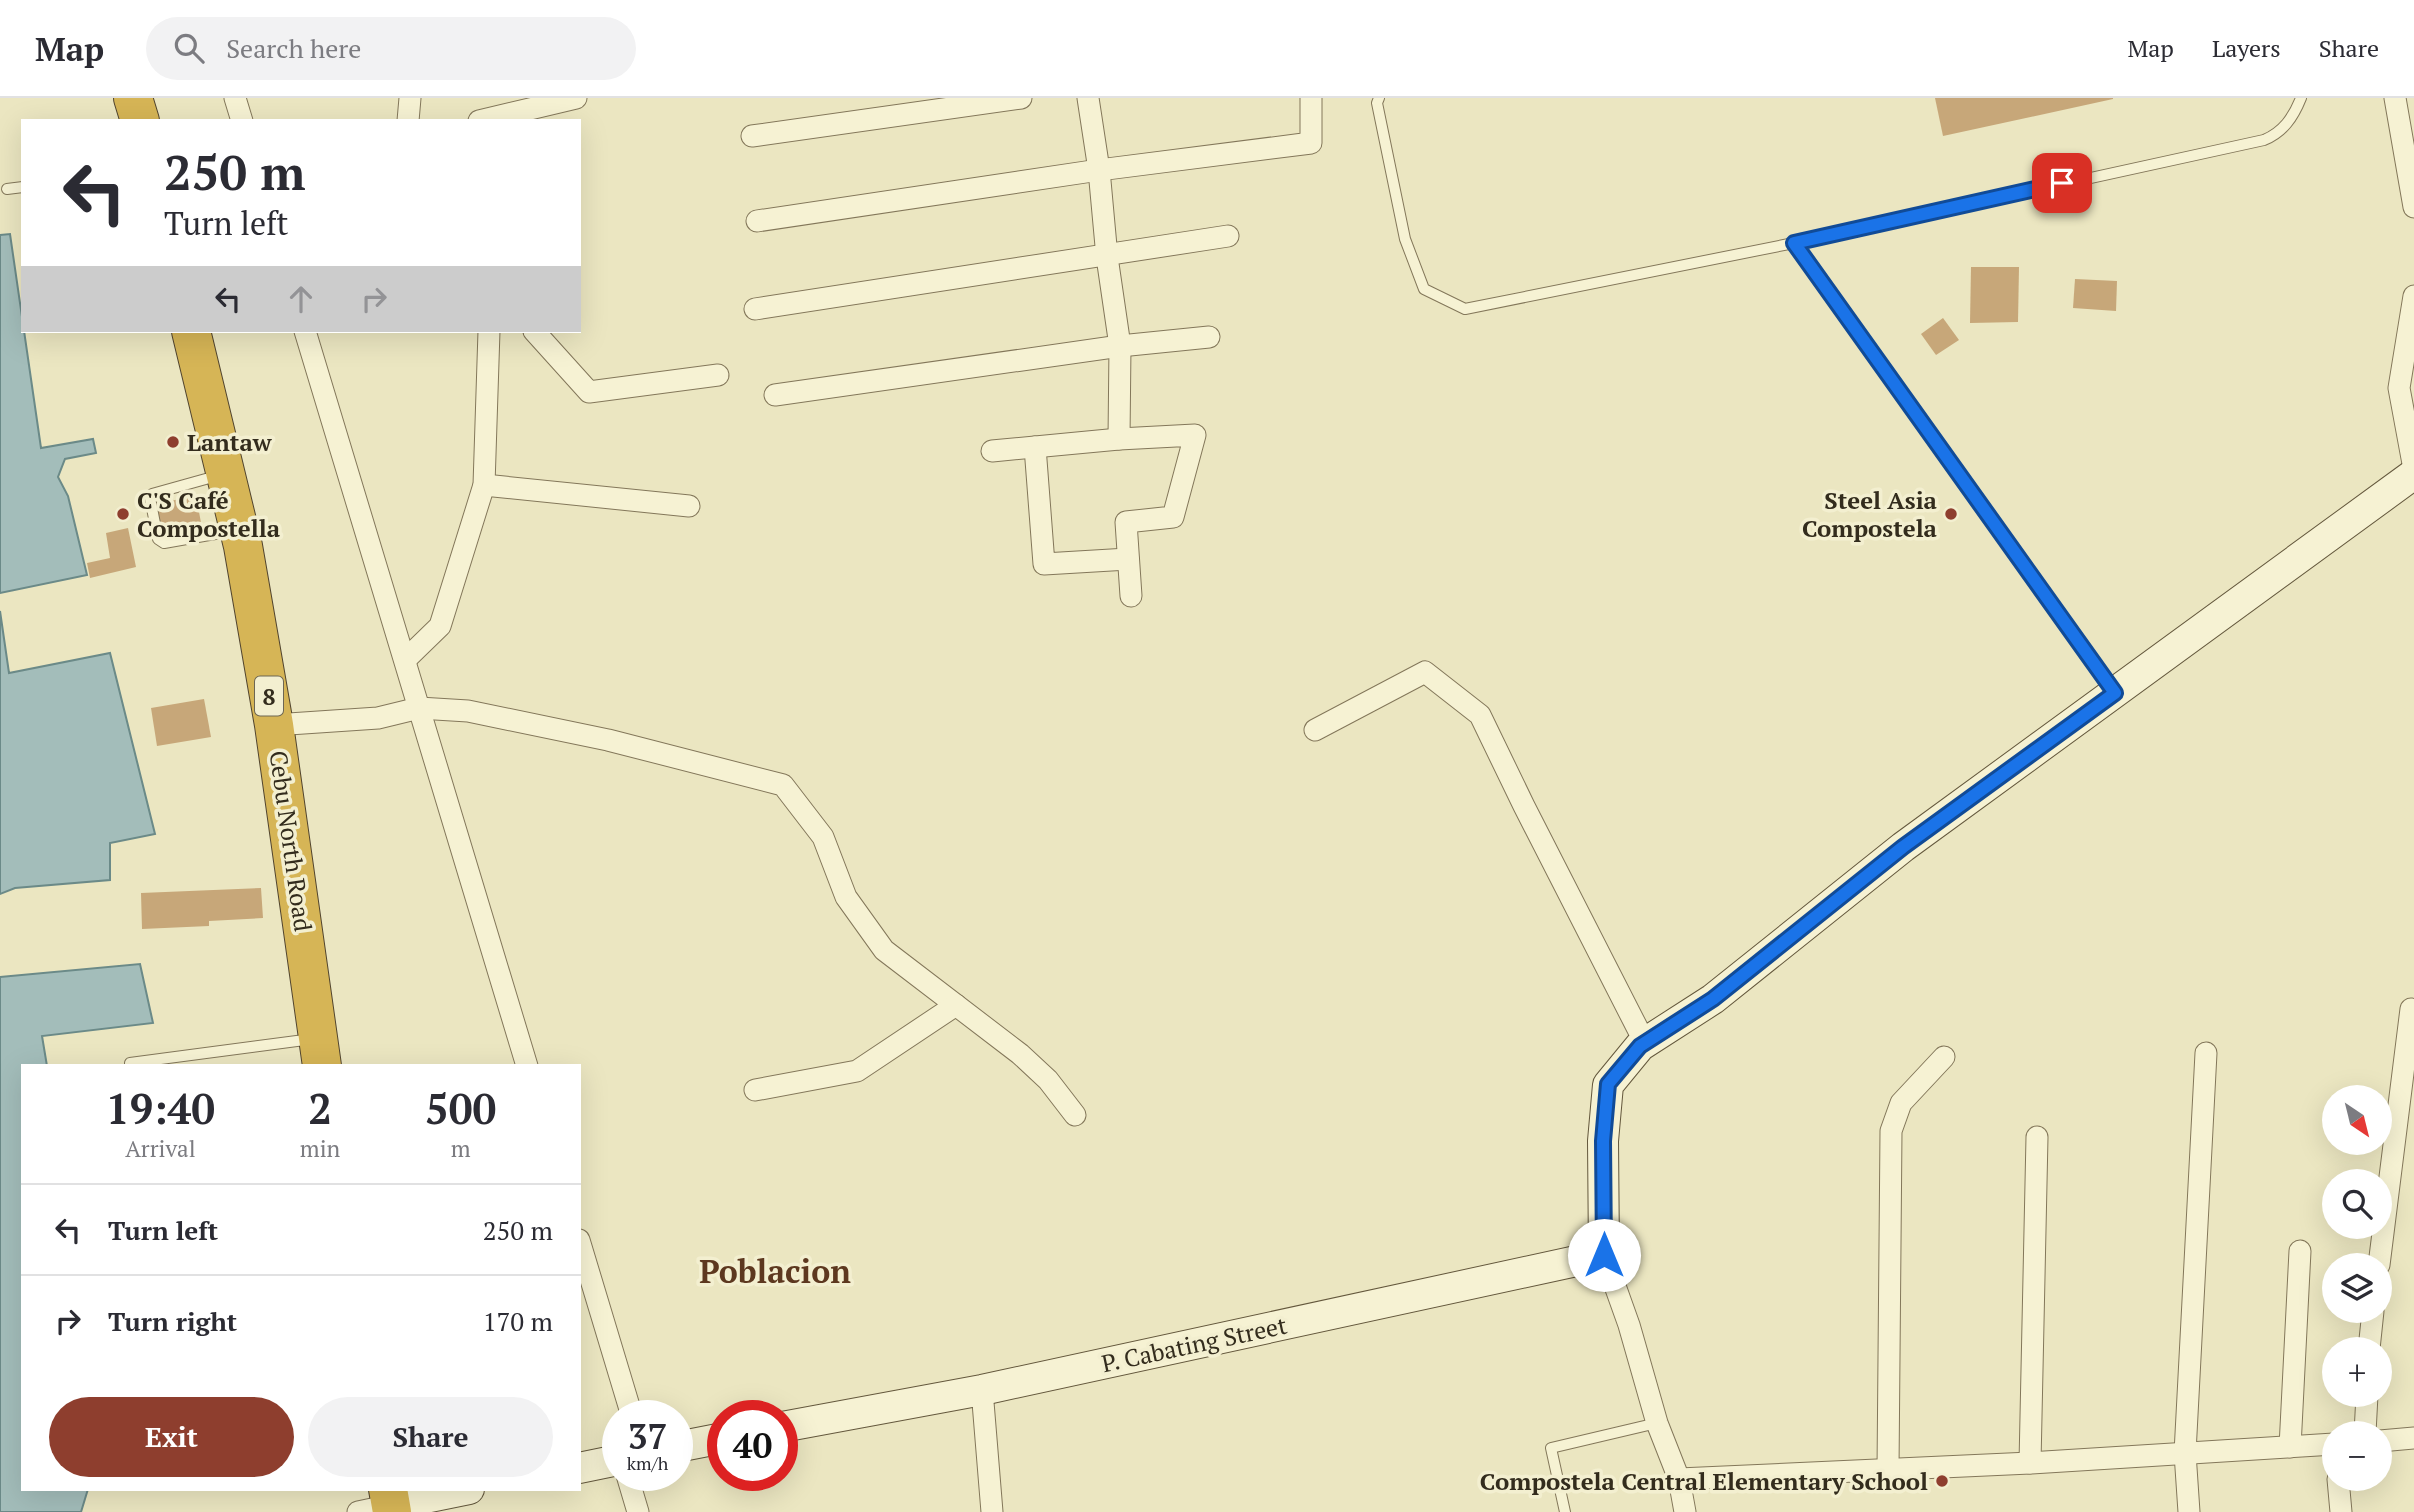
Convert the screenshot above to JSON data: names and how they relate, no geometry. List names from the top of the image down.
{
  "streets": {
    "highway": ["8", "Cebu North Road"],
    "street": ["P. Cabating Street"]
  },
  "districts": ["Poblacion"],
  "places": [
    "Lantaw",
    "C'S Café Compostella",
    "Steel Asia Compostela",
    "Compostela Central Elementary School"
  ],
  "north": "bottom right",
  "page": {
    "header": "Map",
    "search": "Search here",
    "nav": ["Map", "Layers", "Share"],
    "turn": ["250 m", "Turn left"],
    "eta": [
      "19:40",
      "Arrival",
      "2",
      "min",
      "500",
      "m"
    ],
    "map_buttons": ["+", "−"],
    "list": [
      {
        "name": "Turn left",
        "value": "250 m"
      },
      {
        "name": "Turn right",
        "value": "170 m"
      }
    ],
    "buttons": ["Exit", "Share"],
    "speed": "37 km/h",
    "limit": "40"
  }
}
